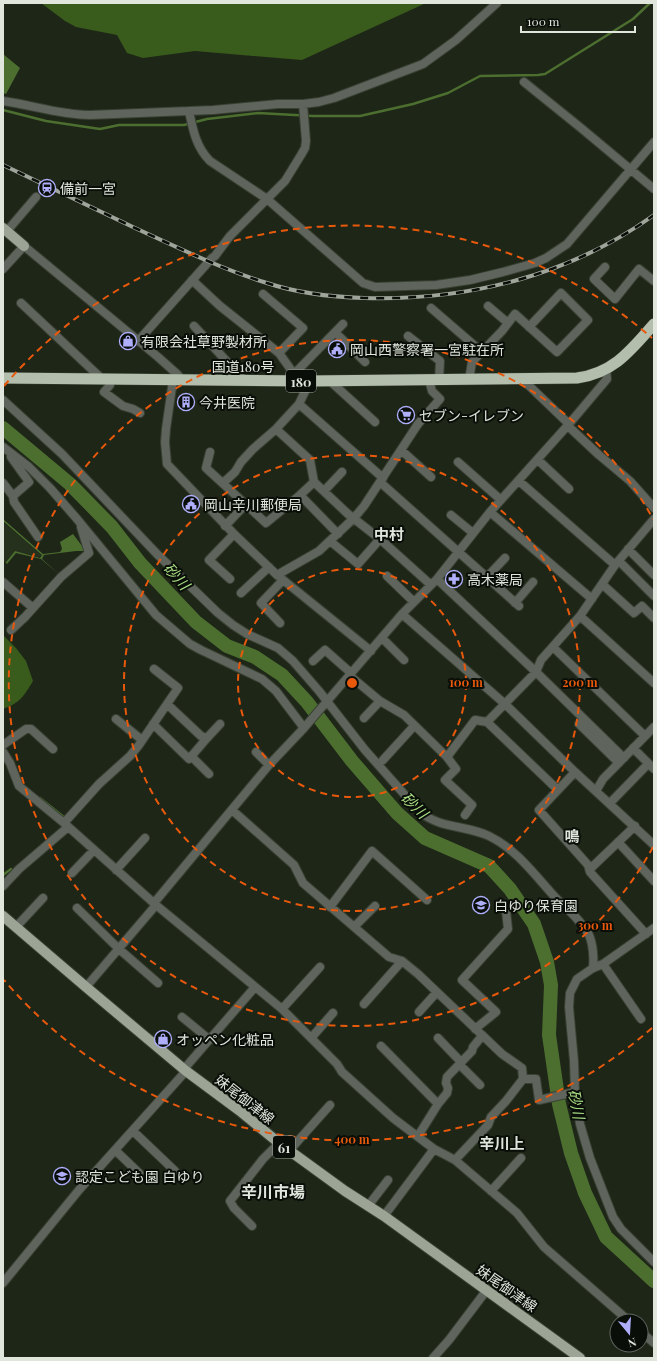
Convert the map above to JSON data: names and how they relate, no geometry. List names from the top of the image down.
{
  "streets": {
    "highway": ["国道180号", "180"],
    "main road": ["妹尾御津線", "61"]
  },
  "districts": [
    "中村",
    "鳴",
    "辛川上",
    "辛川市場"
  ],
  "water": ["砂川"],
  "places": {
    "station": ["備前一宮"],
    "shop": ["有限会社草野製材所", "オッペン化粧品"],
    "public building": ["岡山西警察署一宮駐在所", "岡山辛川郵便局"],
    "building": ["今井医院"],
    "supermarket": ["セブン-イレブン"],
    "pharmacy": ["高木薬局"],
    "school or university": ["白ゆり保育園", "認定こども園 白ゆり"]
  },
  "scale_bar": "100 m",
  "north": "bottom",
  "rings": [
    "100 m",
    "200 m",
    "300 m",
    "400 m"
  ]
}
